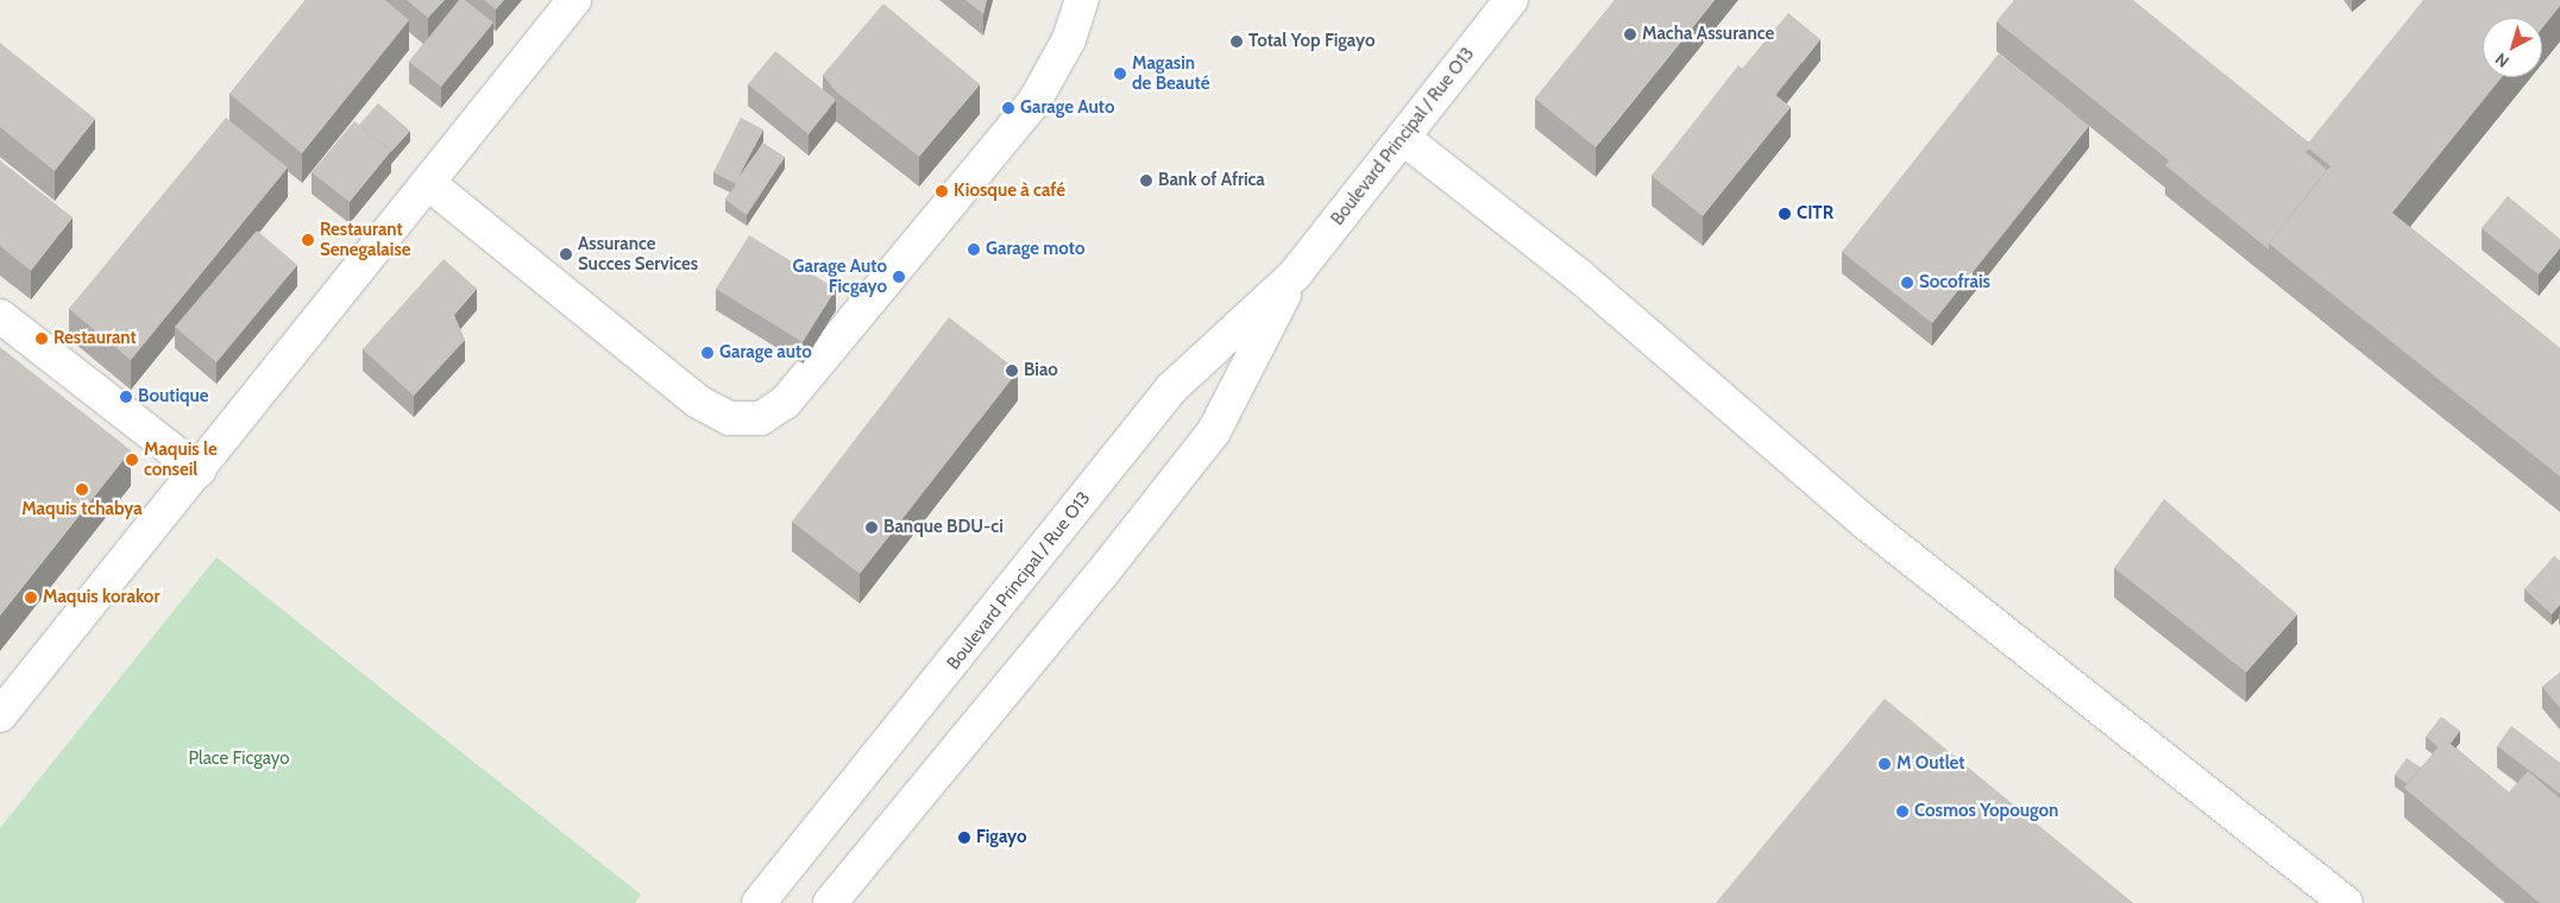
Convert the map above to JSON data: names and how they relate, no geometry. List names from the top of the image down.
{
  "streets": {
    "street": ["Boulevard Principal / Rue O13"]
  },
  "parks": ["Place Ficgayo"],
  "places": [
    "Macha Assurance",
    "Total Yop Figayo",
    "Magasin de Beauté",
    "Garage Auto",
    "Bank of Africa",
    "Kiosque à café",
    "CITR",
    "Restaurant Senegalaise",
    "Garage moto",
    "Assurance Succes Services",
    "Garage Auto Ficgayo",
    "Socofrais",
    "Restaurant",
    "Garage auto",
    "Biao",
    "Boutique",
    "Maquis le conseil",
    "Maquis tchabya",
    "Banque BDU-ci",
    "Maquis korakor",
    "M Outlet",
    "Cosmos Yopougon",
    "Figayo"
  ],
  "north": "bottom left"
}
